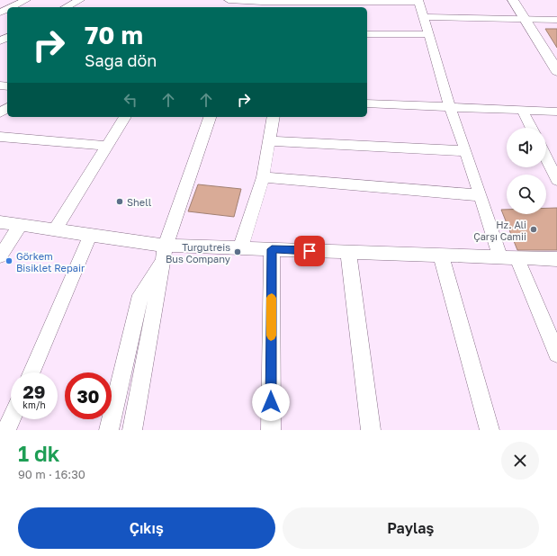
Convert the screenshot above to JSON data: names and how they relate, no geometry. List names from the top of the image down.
{
  "places": [
    "Shell",
    "Hz. Ali Çarşı Camii",
    "Turgutreis Bus Company",
    "Görkem Bisiklet Repair"
  ],
  "page": {
    "turn": ["70 m", "Sağa dön"],
    "speed": "29 km/h",
    "limit": "30",
    "heading": ["1 dk", "90 m · 16:30"],
    "buttons": ["Çıkış", "Paylaş"]
  }
}
